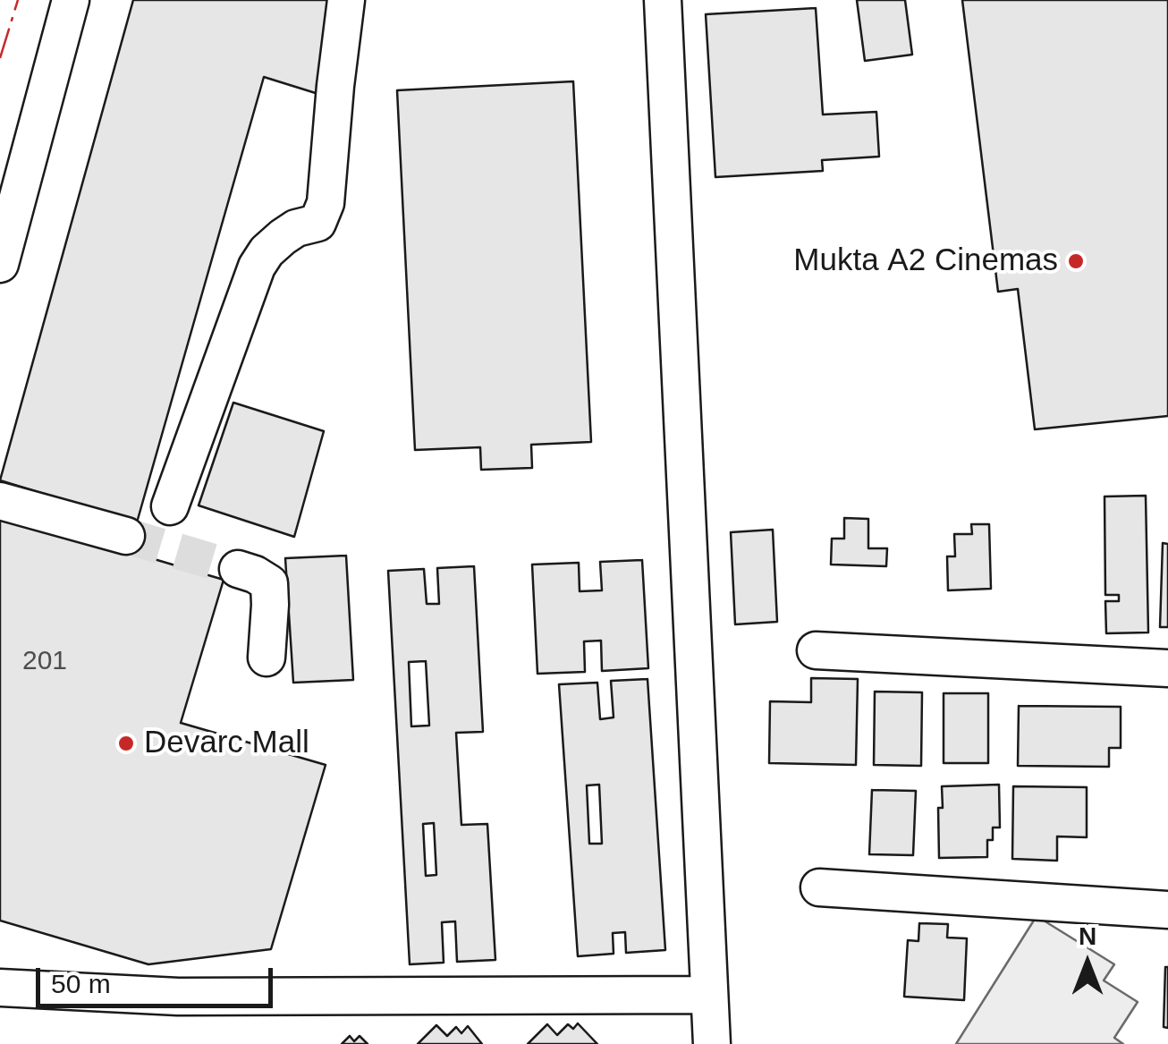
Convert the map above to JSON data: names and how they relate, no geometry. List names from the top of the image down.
{
  "places": ["Mukta A2 Cinemas", "Devarc Mall"],
  "house_numbers": ["201"],
  "scale_bar": "50 m",
  "north": "top"
}
